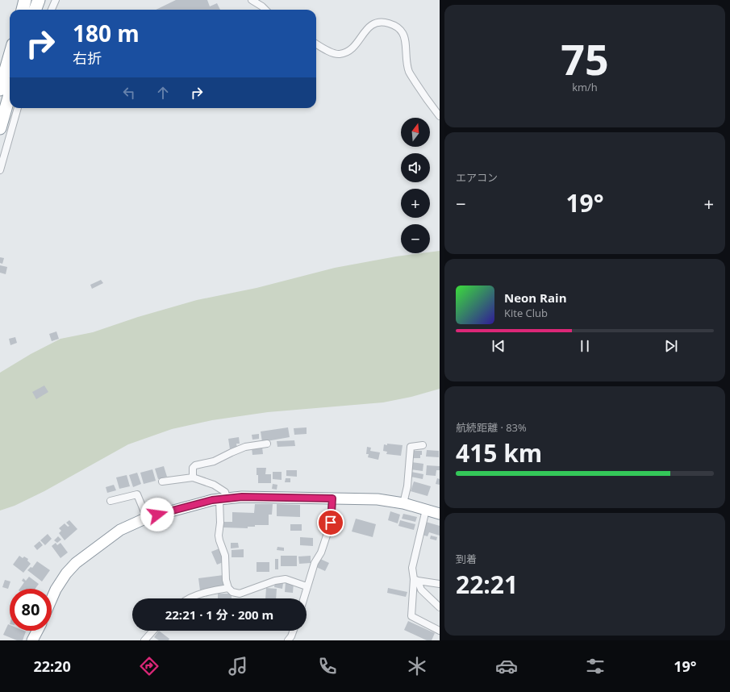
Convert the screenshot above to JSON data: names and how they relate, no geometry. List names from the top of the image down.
{
  "north": "top",
  "page": {
    "tile": [
      ["75", "km/h"],
      "エアコン",
      ["航続距離 · 83%", "415 km"],
      ["到着", "22:21"]
    ],
    "turn": ["180 m", "右折"],
    "map_buttons": ["+", "−"],
    "heat": ["−", "19°", "+"],
    "song": ["Neon Rain", "Kite Club"],
    "limit": "80",
    "trip": "22:21 · 1 分 · 200 m",
    "tabs": ["22:20", "19°"]
  }
}
